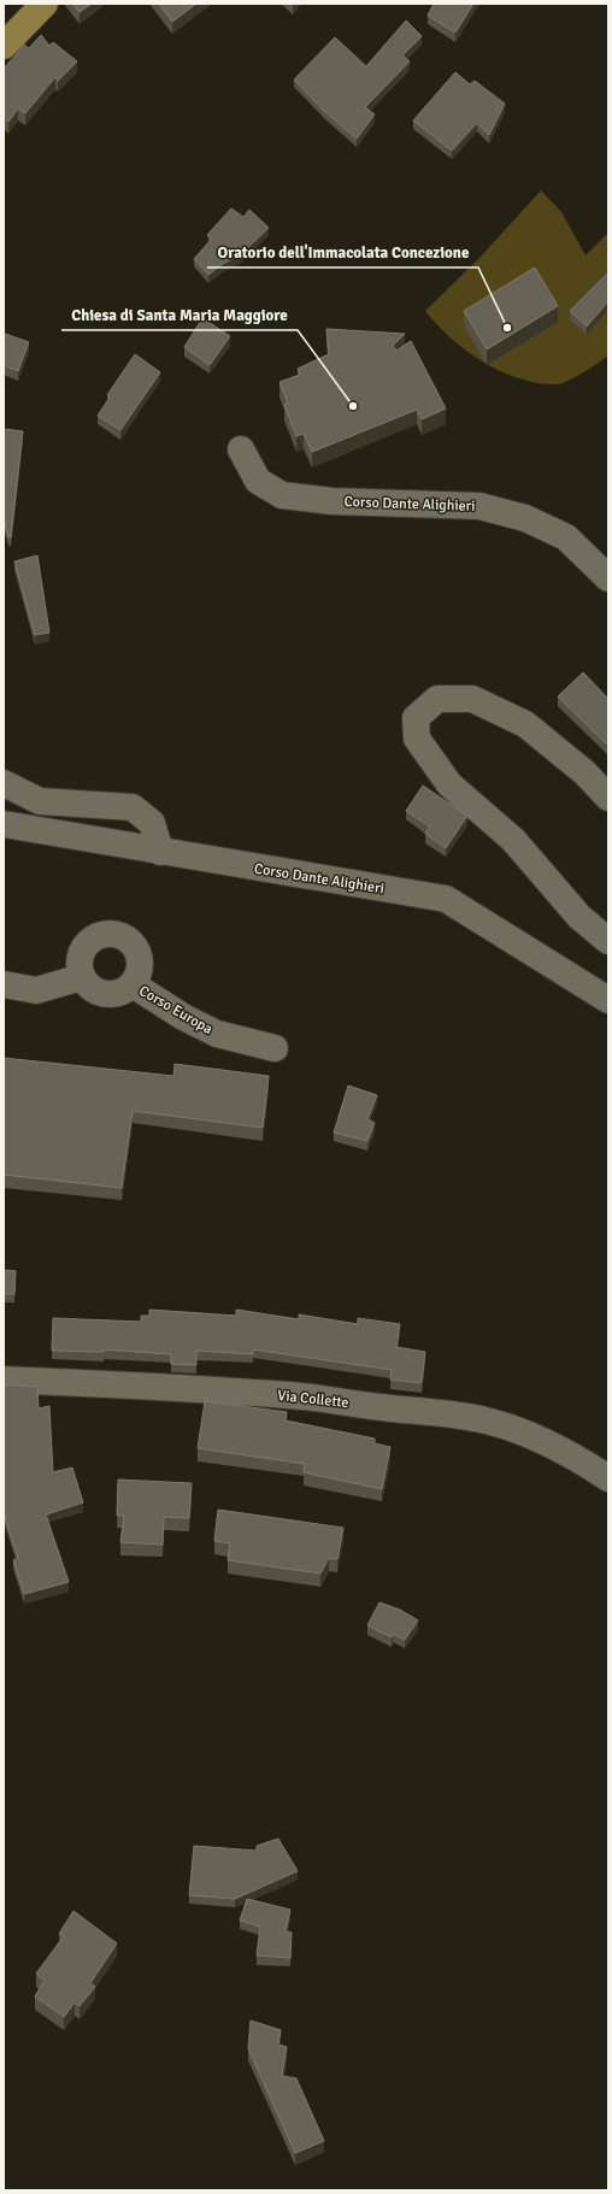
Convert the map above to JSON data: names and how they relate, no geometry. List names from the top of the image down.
{
  "streets": {
    "street": ["Corso Dante Alighieri", "Corso Europa", "Via Collette"]
  },
  "places": ["Oratorio dell'Immacolata Concezione", "Chiesa di Santa Maria Maggiore"]
}
